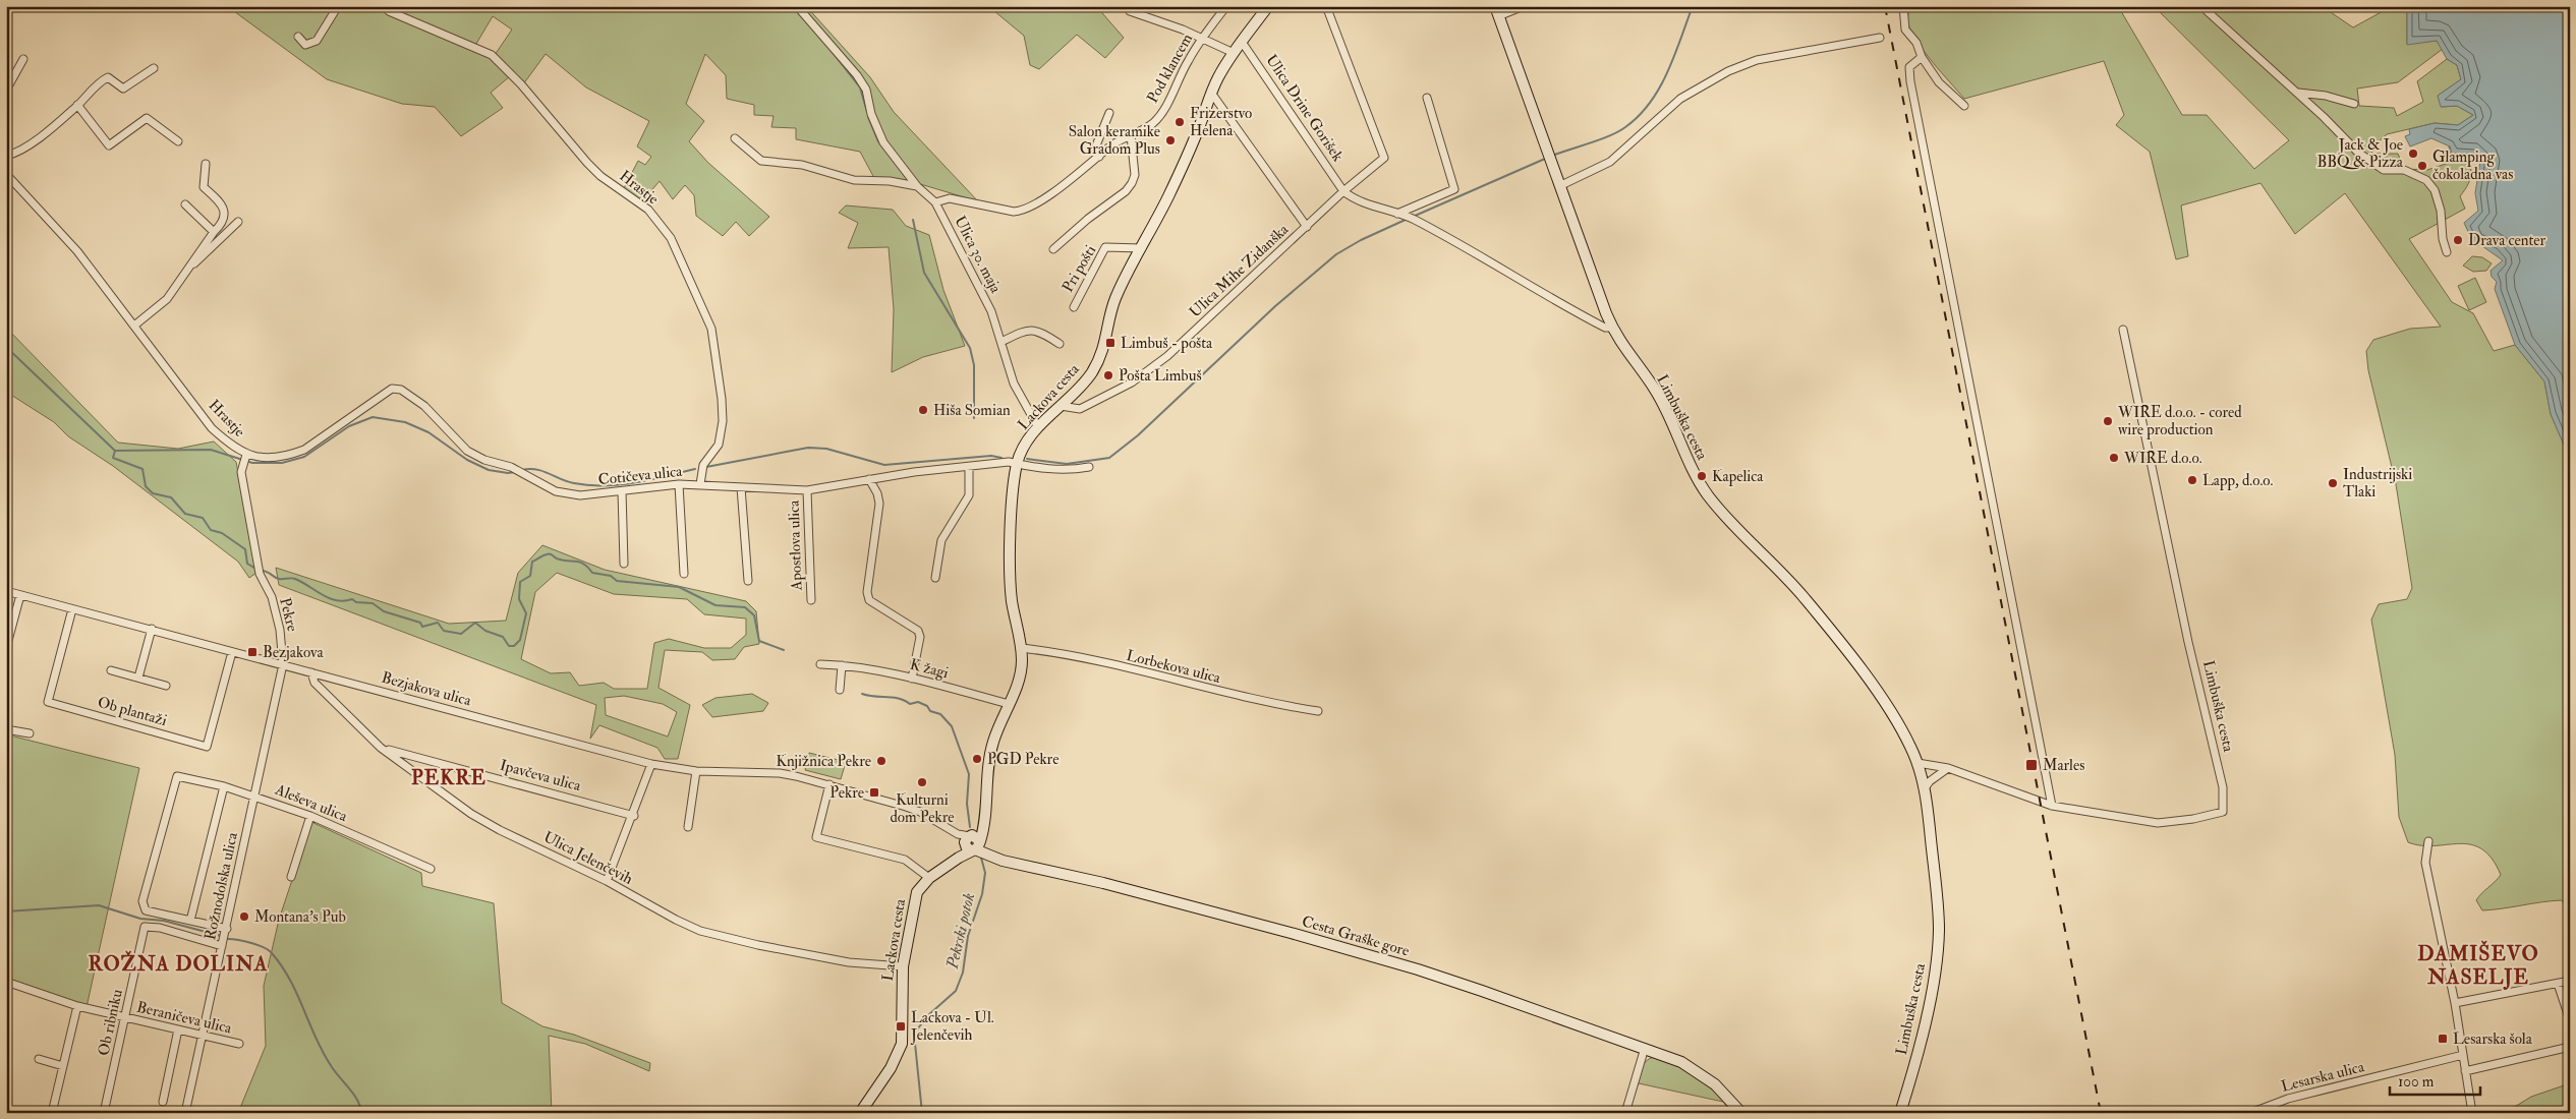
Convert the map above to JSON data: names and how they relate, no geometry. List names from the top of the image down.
{
  "streets": {
    "street": [
      "Pod klancem",
      "Ulica Drine Gorišek",
      "Hrastje",
      "Ulica 30. maja",
      "Pri pošti",
      "Ulica Mihe Zidanška",
      "Lackova cesta",
      "Limbuška cesta",
      "Cotičeva ulica",
      "Apostlova ulica",
      "Pekre",
      "Lorbekova ulica",
      "K žagi",
      "Bezjakova ulica",
      "Ob plantaži",
      "Ipavčeva ulica",
      "Aleševa ulica",
      "Ulica Jelenčevih",
      "Rožnodolska ulica",
      "Cesta Graške gore",
      "Beraničeva ulica",
      "Ob ribniku",
      "Lesarska ulica"
    ]
  },
  "crossings": [
    ["Pod klancem", "Ulica 30. maja"],
    ["Ulica Drine Gorišek", "Ulica Mihe Zidanška"],
    ["Ulica Drine Gorišek", "Lackova cesta"],
    ["Hrastje", "Cotičeva ulica"],
    ["Hrastje", "Pekre"],
    ["Ulica 30. maja", "Lackova cesta"],
    ["Pri pošti", "Lackova cesta"],
    ["Ulica Mihe Zidanška", "Lackova cesta"],
    ["Lackova cesta", "Cotičeva ulica"],
    ["Lackova cesta", "Lorbekova ulica"],
    ["Lackova cesta", "K žagi"],
    ["Lackova cesta", "Bezjakova ulica"],
    ["Lackova cesta", "Ulica Jelenčevih"],
    ["Lackova cesta", "Cesta Graške gore"],
    ["Cotičeva ulica", "Apostlova ulica"],
    ["Pekre", "Bezjakova ulica"],
    ["Pekre", "Rožnodolska ulica"],
    ["Bezjakova ulica", "Ob plantaži"],
    ["Bezjakova ulica", "Ulica Jelenčevih"],
    ["Bezjakova ulica", "Rožnodolska ulica"],
    ["Bezjakova ulica", "Cesta Graške gore"],
    ["Ipavčeva ulica", "Ulica Jelenčevih"],
    ["Aleševa ulica", "Rožnodolska ulica"],
    ["Rožnodolska ulica", "Beraničeva ulica"],
    ["Rožnodolska ulica", "Ob ribniku"],
    ["Beraničeva ulica", "Ob ribniku"]
  ],
  "districts": ["PEKRE", "DAMIŠEVO NASELJE", "ROŽNA DOLINA"],
  "water": ["Pekrski potok"],
  "places": {
    "other": [
      "Frizerstvo Helena",
      "Salon keramike Gradom Plus",
      "Jack & Joe BBQ & Pizza",
      "Glamping čokoladna vas",
      "Drava center",
      "Pošta Limbuš",
      "Hiša Somian",
      "WIRE d.o.o. - cored wire production",
      "WIRE d.o.o.",
      "Kapelica",
      "Lapp, d.o.o.",
      "Industrijski Tlaki",
      "PGD Pekre",
      "Knjižnica Pekre",
      "Kulturni dom Pekre",
      "Montana's Pub"
    ],
    "transit": [
      "Limbuš - pošta",
      "Bezjakova",
      "Marles",
      "Pekre",
      "Lackova - Ul. Jelenčevih",
      "Lesarska šola"
    ]
  },
  "scale_bar": "100 m"
}
